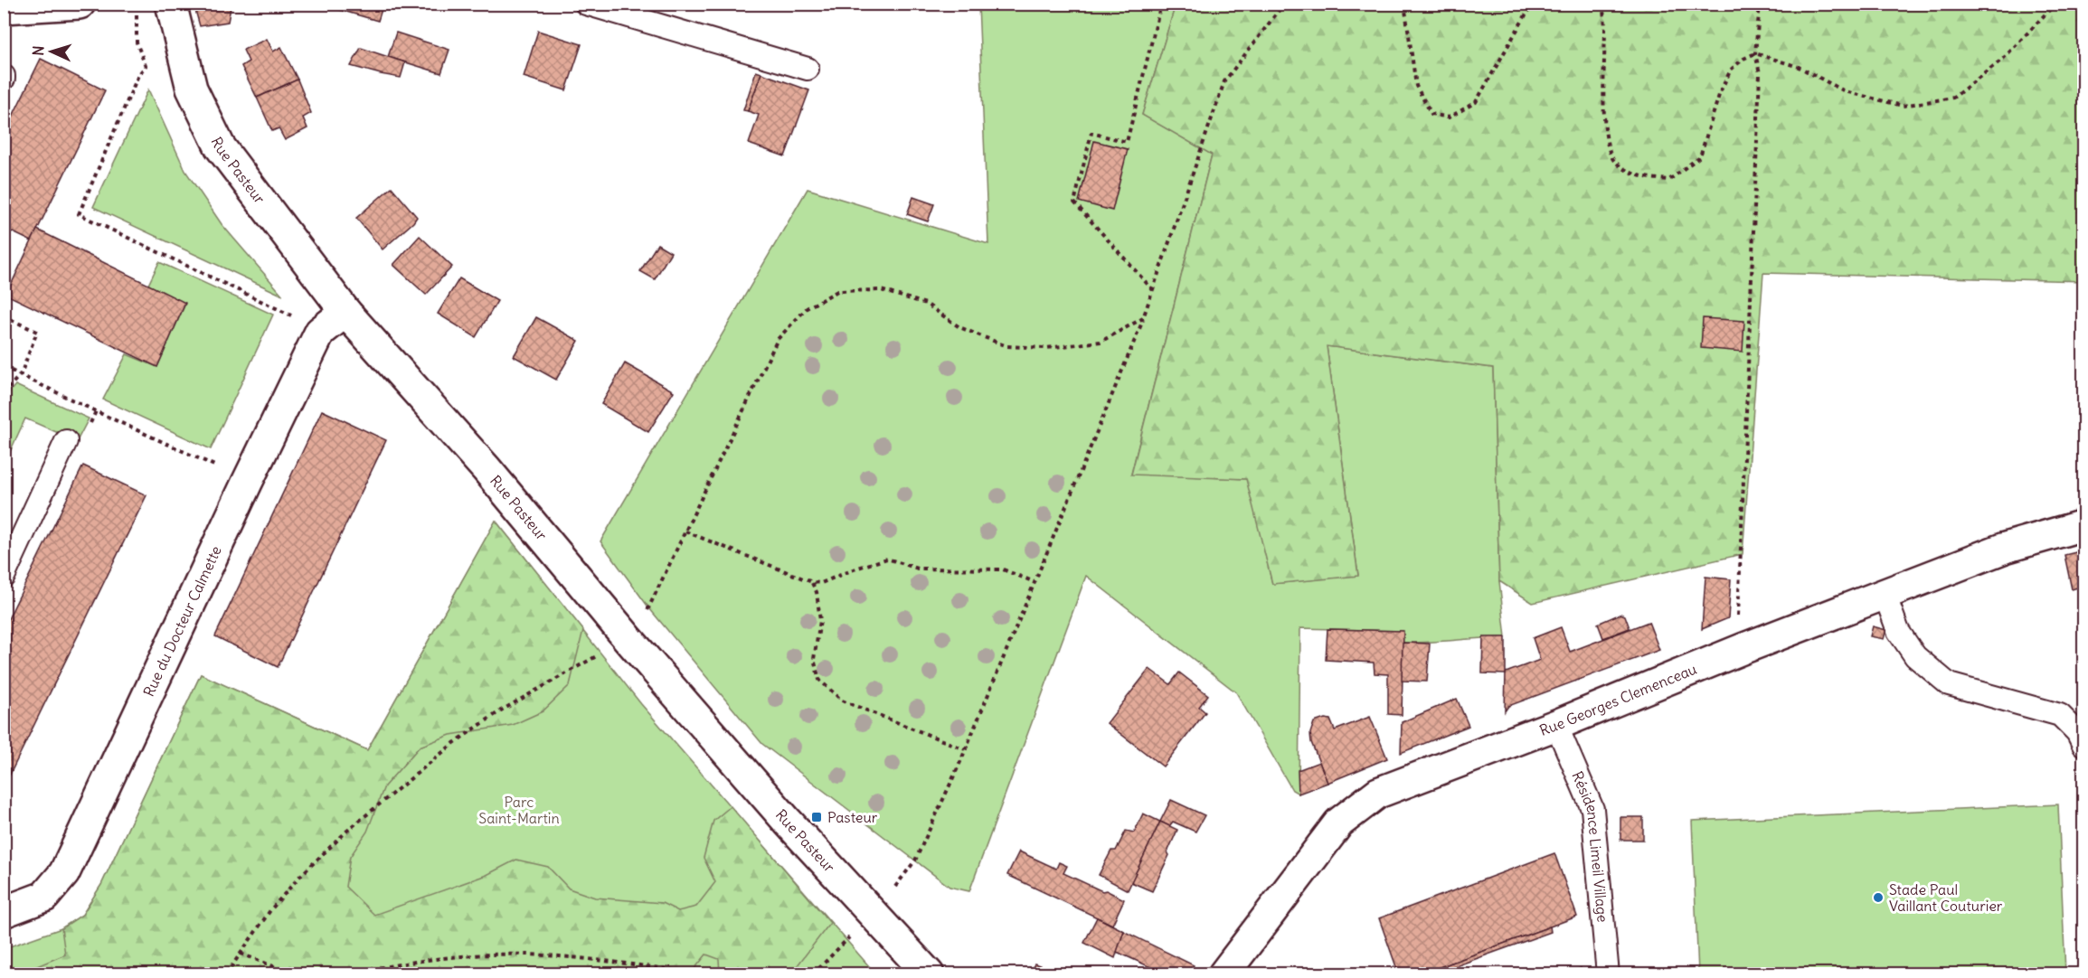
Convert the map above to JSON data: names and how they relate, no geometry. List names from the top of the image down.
{
  "streets": {
    "street": ["Rue Pasteur", "Rue du Docteur Calmette", "Rue Georges Clemenceau"],
    "lane": ["Résidence Limeil Village"]
  },
  "crossings": [
    ["Rue Pasteur", "Rue du Docteur Calmette"],
    ["Rue Georges Clemenceau", "Résidence Limeil Village"]
  ],
  "parks": ["Parc Saint-Martin"],
  "places": {
    "transit": ["Pasteur"],
    "other": ["Stade Paul Vaillant Couturier"]
  },
  "north": "left"
}
